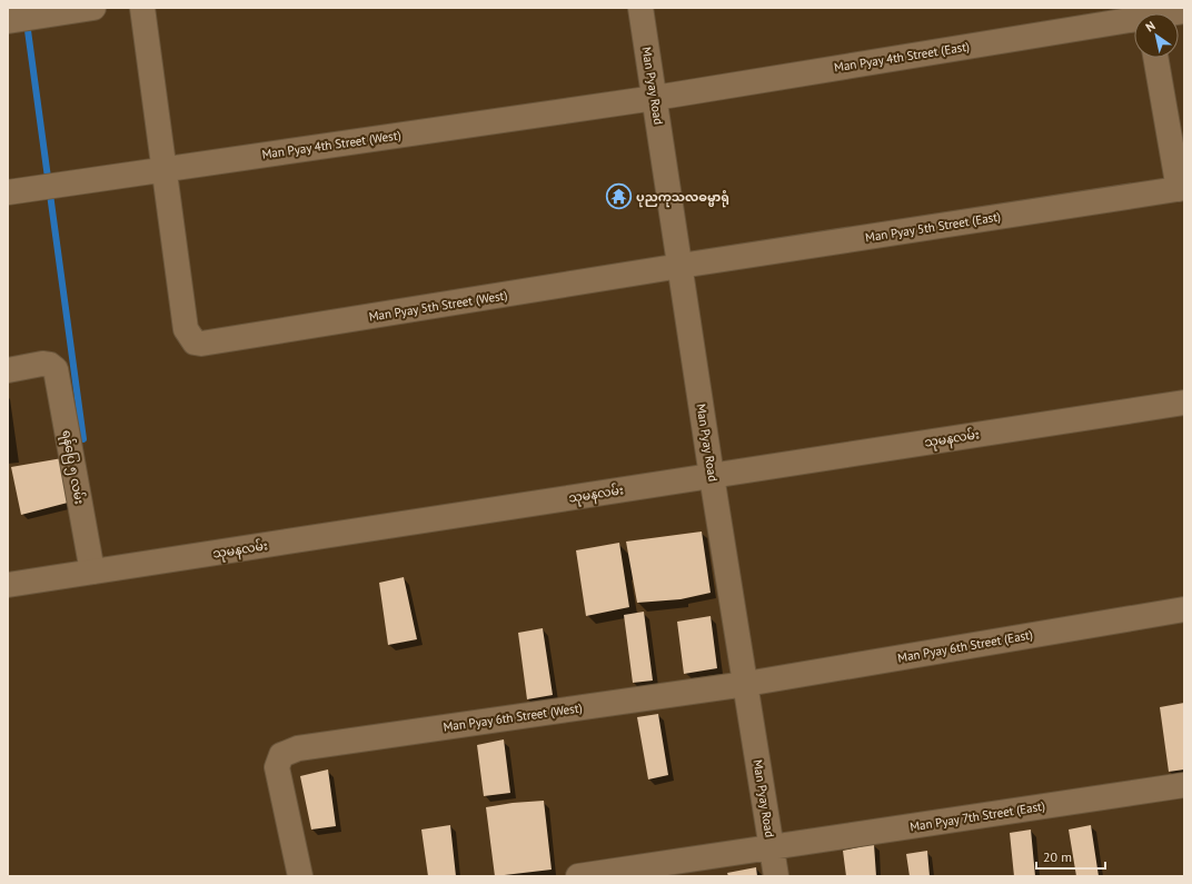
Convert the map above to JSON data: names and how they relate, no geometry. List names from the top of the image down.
{
  "streets": {
    "street": [
      "Man Pyay 4th Street (East)",
      "Man Pyay Road",
      "Man Pyay 4th Street (West)",
      "Man Pyay 5th Street (East)",
      "Man Pyay 5th Street (West)",
      "သုမနလမ်း",
      "ရန်ပြေ ၅ လမ်း",
      "Man Pyay 6th Street (East)",
      "Man Pyay 6th Street (West)",
      "Man Pyay 7th Street (East)"
    ]
  },
  "crossings": [
    ["Man Pyay 4th Street (East)", "Man Pyay Road"],
    ["Man Pyay 4th Street (East)", "Man Pyay 4th Street (West)"],
    ["Man Pyay Road", "Man Pyay 4th Street (West)"],
    ["Man Pyay Road", "Man Pyay 5th Street (East)"],
    ["Man Pyay Road", "Man Pyay 5th Street (West)"],
    ["Man Pyay Road", "သုမနလမ်း"],
    ["Man Pyay Road", "Man Pyay 6th Street (East)"],
    ["Man Pyay Road", "Man Pyay 6th Street (West)"],
    ["Man Pyay Road", "Man Pyay 7th Street (East)"],
    ["Man Pyay 4th Street (West)", "Man Pyay 5th Street (West)"],
    ["Man Pyay 5th Street (East)", "Man Pyay 5th Street (West)"],
    ["သုမနလမ်း", "ရန်ပြေ ၅ လမ်း"],
    ["Man Pyay 6th Street (East)", "Man Pyay 6th Street (West)"]
  ],
  "places": {
    "temple": ["ပုညကုသလဓမ္မာရုံ"]
  },
  "scale_bar": "20 m",
  "north": "top left"
}
